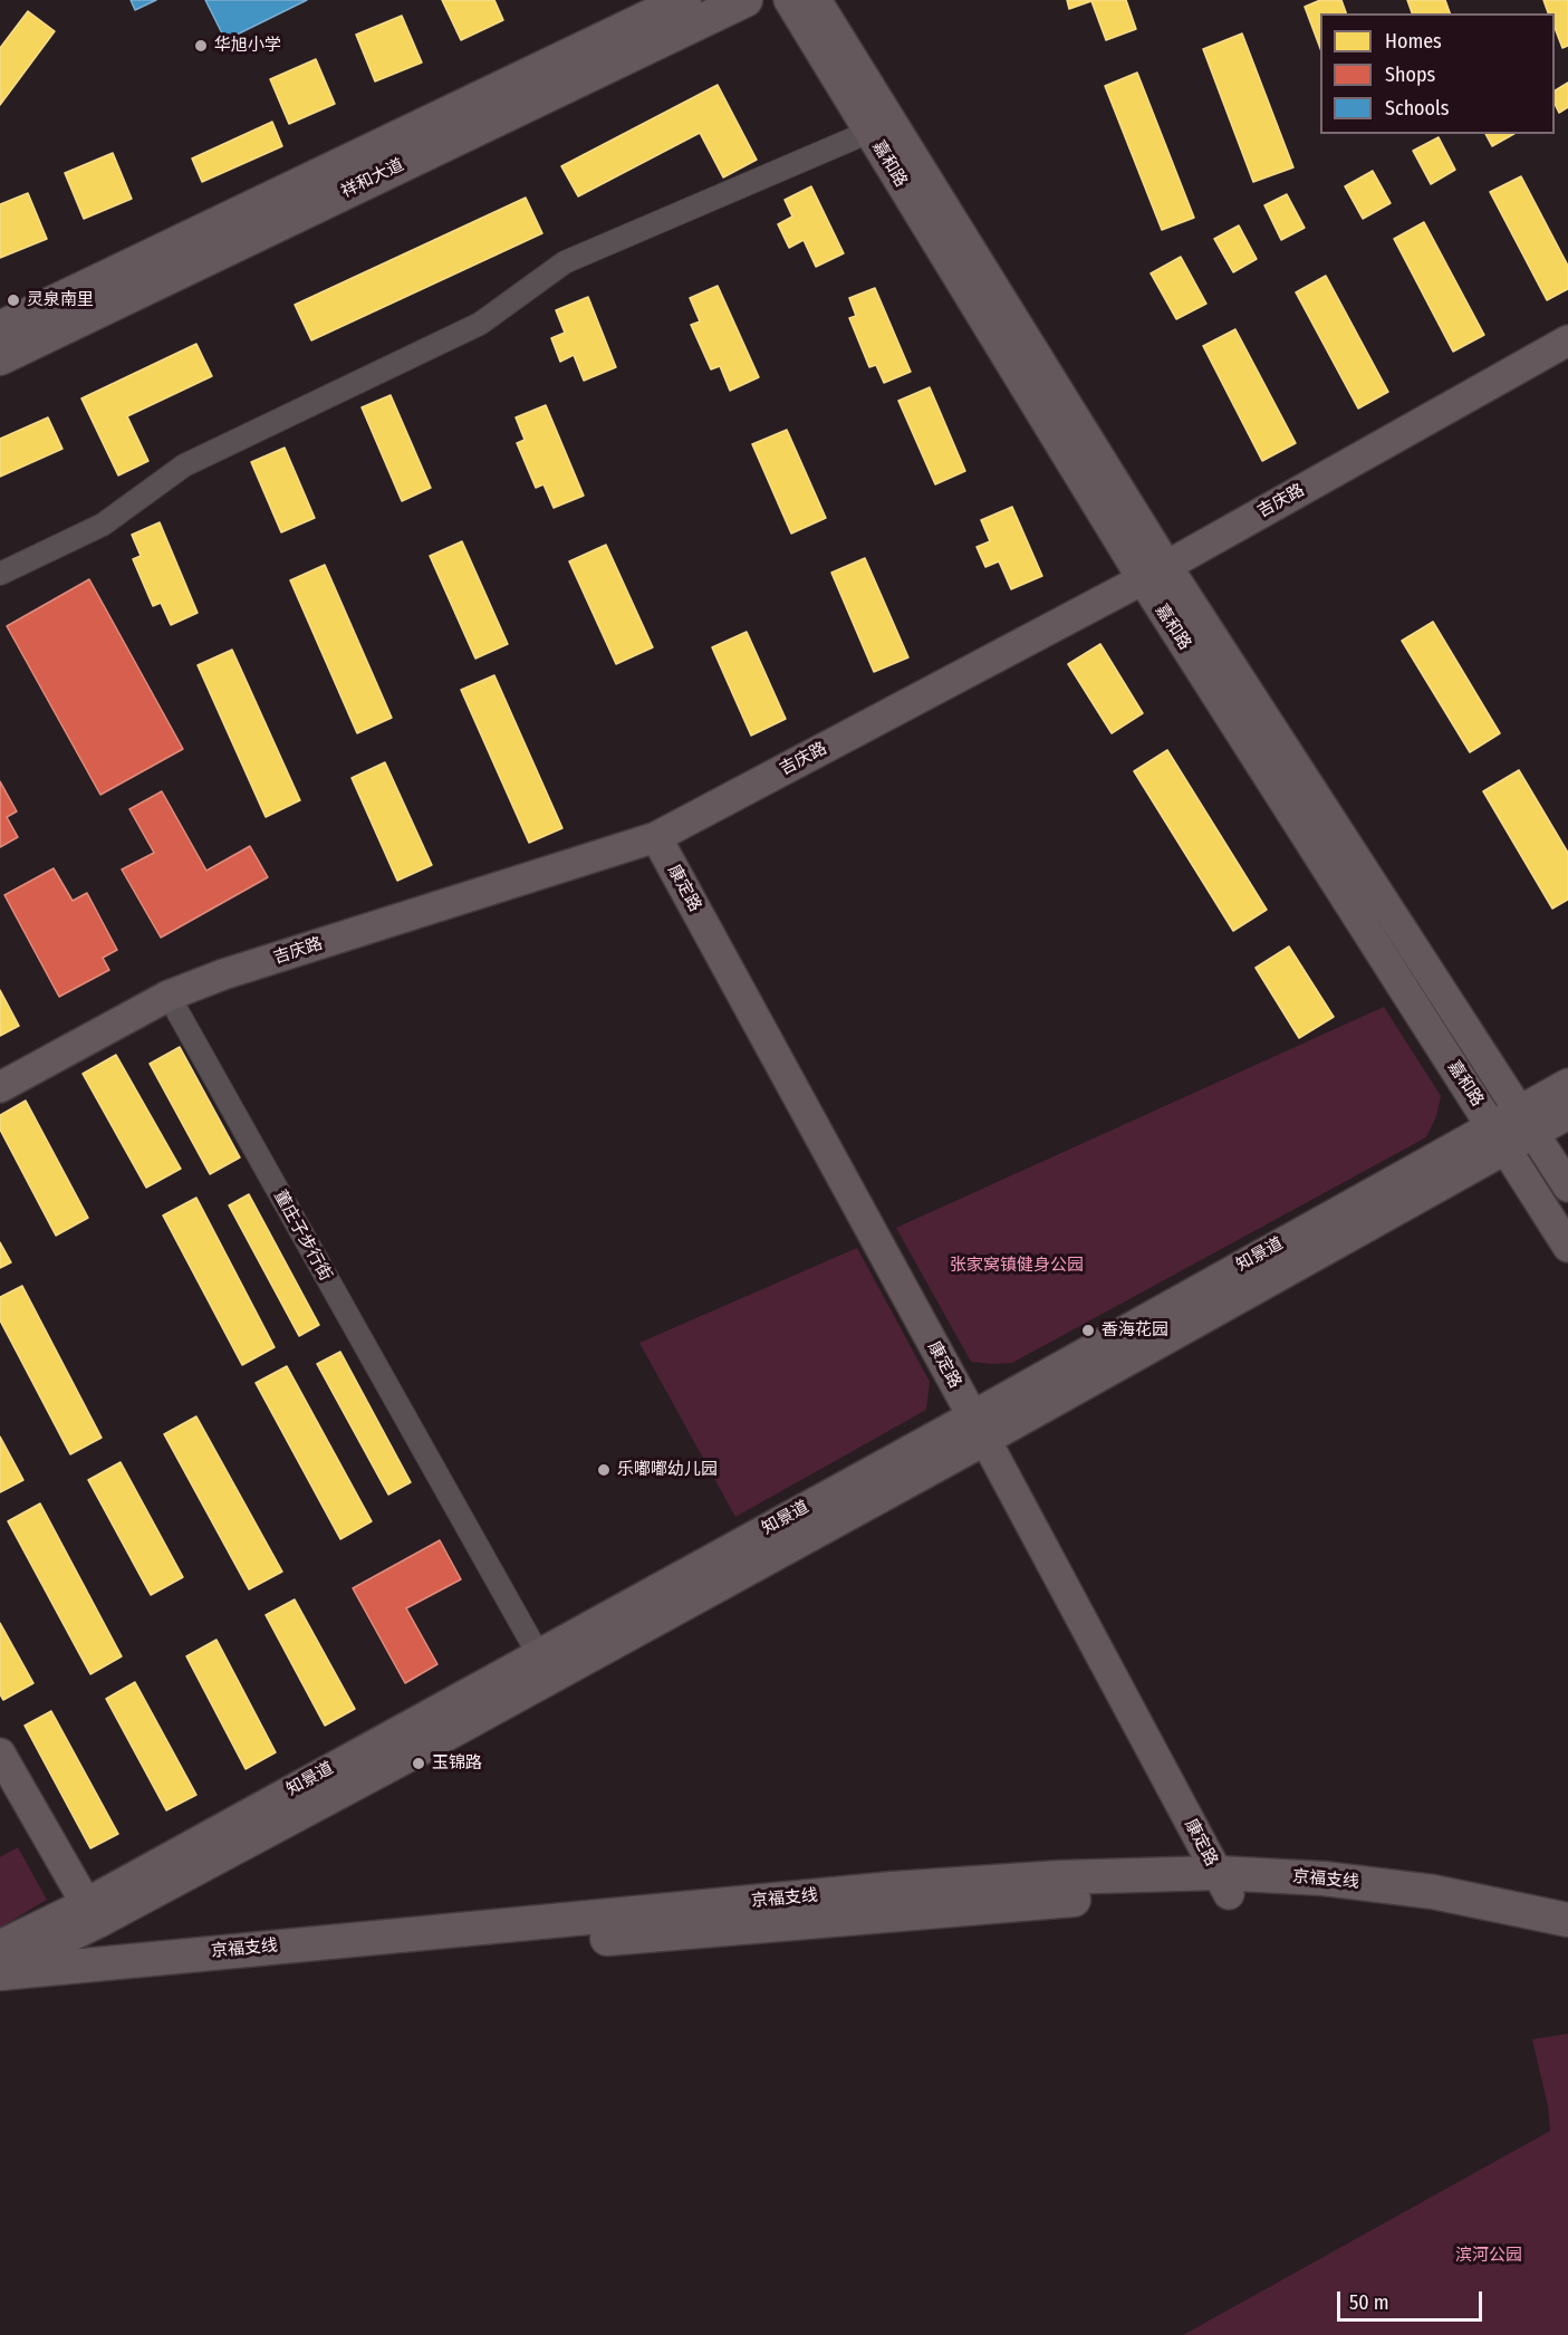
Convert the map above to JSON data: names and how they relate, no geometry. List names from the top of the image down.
{
  "streets": {
    "main road": [
      "嘉和路",
      "祥和大道",
      "吉庆路",
      "康定路",
      "知景道",
      "京福支线"
    ],
    "street": ["董庄子步行街"]
  },
  "crossings": [
    ["嘉和路", "吉庆路"],
    ["嘉和路", "知景道"],
    ["吉庆路", "康定路"],
    ["吉庆路", "董庄子步行街"],
    ["康定路", "知景道"],
    ["康定路", "京福支线"],
    ["董庄子步行街", "知景道"],
    ["知景道", "京福支线"]
  ],
  "parks": ["张家窝镇健身公园", "滨河公园"],
  "places": [
    "华旭小学",
    "灵泉南里",
    "香海花园",
    "乐嘟嘟幼儿园",
    "玉锦路"
  ],
  "legend": ["Homes", "Shops", "Schools"],
  "scale_bar": "50 m"
}
